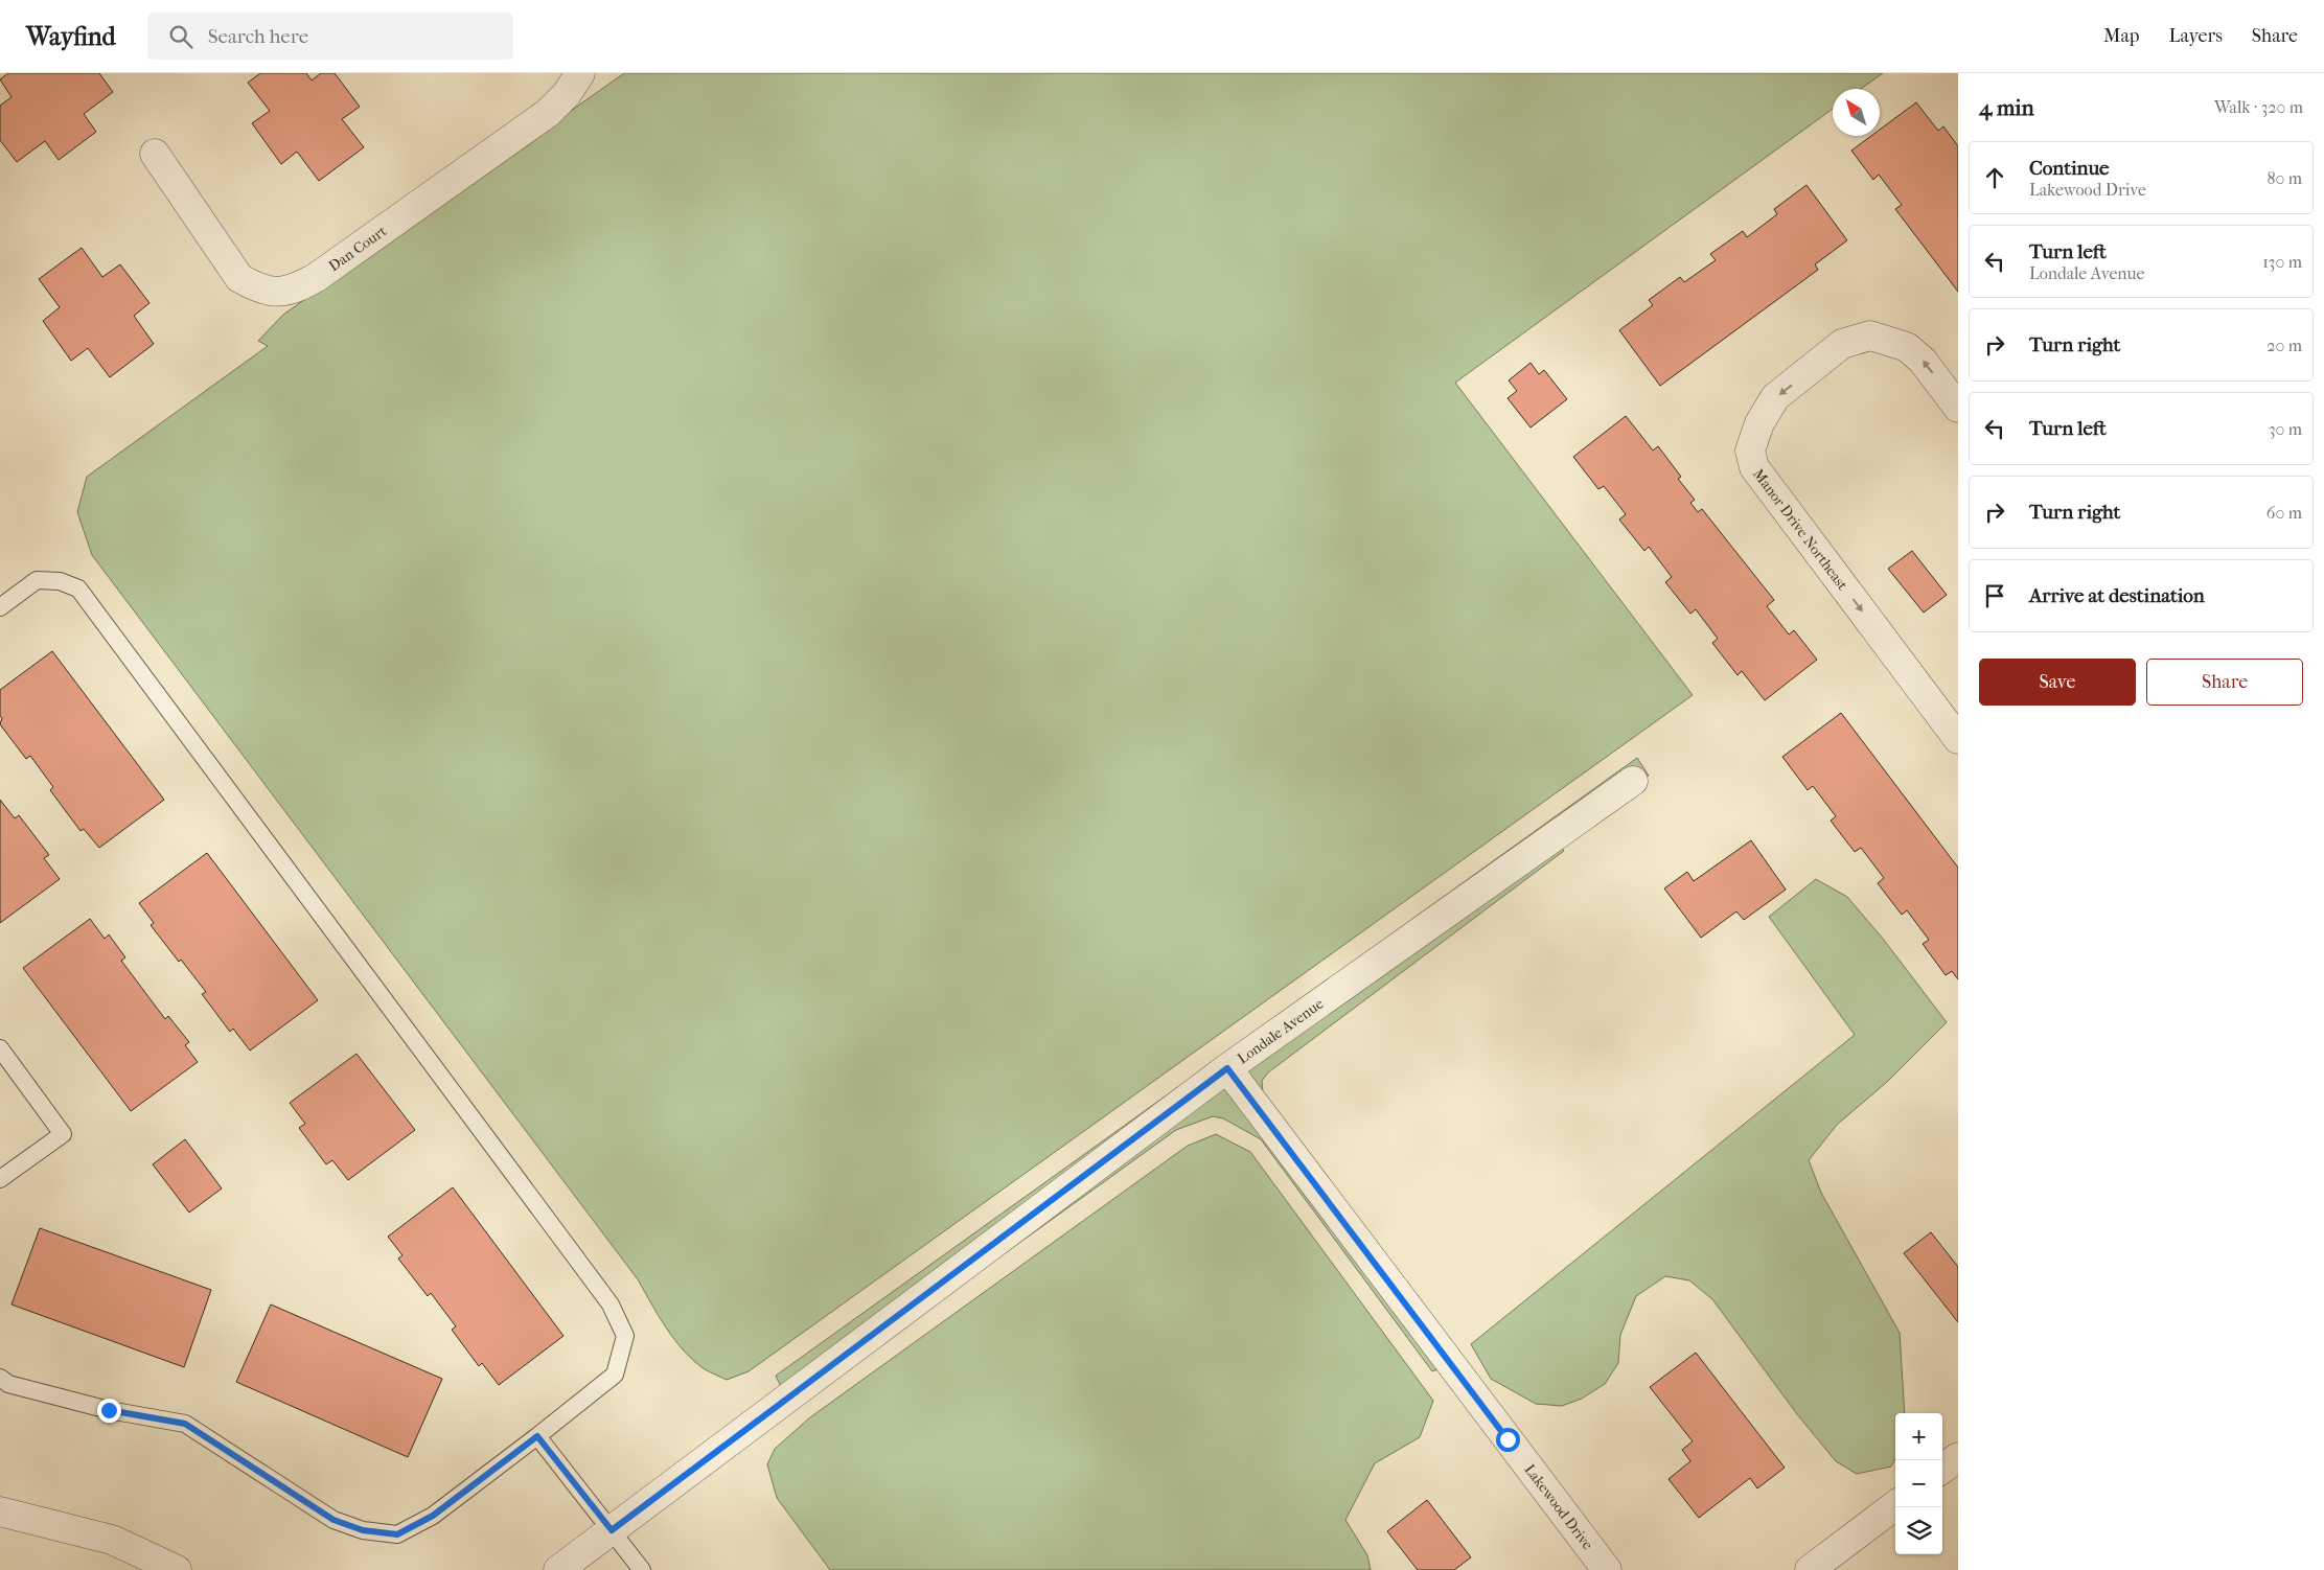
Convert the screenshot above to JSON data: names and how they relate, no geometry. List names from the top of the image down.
{
  "streets": {
    "street": [
      "Dan Court",
      "Manor Drive Northeast",
      "Londale Avenue",
      "Lakewood Drive"
    ]
  },
  "crossings": [
    ["Londale Avenue", "Lakewood Drive"]
  ],
  "north": "top left",
  "page": {
    "header": "Wayfind",
    "search": "Search here",
    "nav": ["Map", "Layers", "Share"],
    "heading": ["4 min", "Walk · 320 m"],
    "list": [
      ["Continue", "Lakewood Drive", "80 m"],
      ["Turn left", "Londale Avenue", "130 m"],
      ["Turn right", "20 m"],
      ["Turn left", "30 m"],
      ["Turn right", "60 m"],
      "Arrive at destination"
    ],
    "buttons": ["Save", "Share"],
    "map_buttons": ["+", "−"]
  }
}
